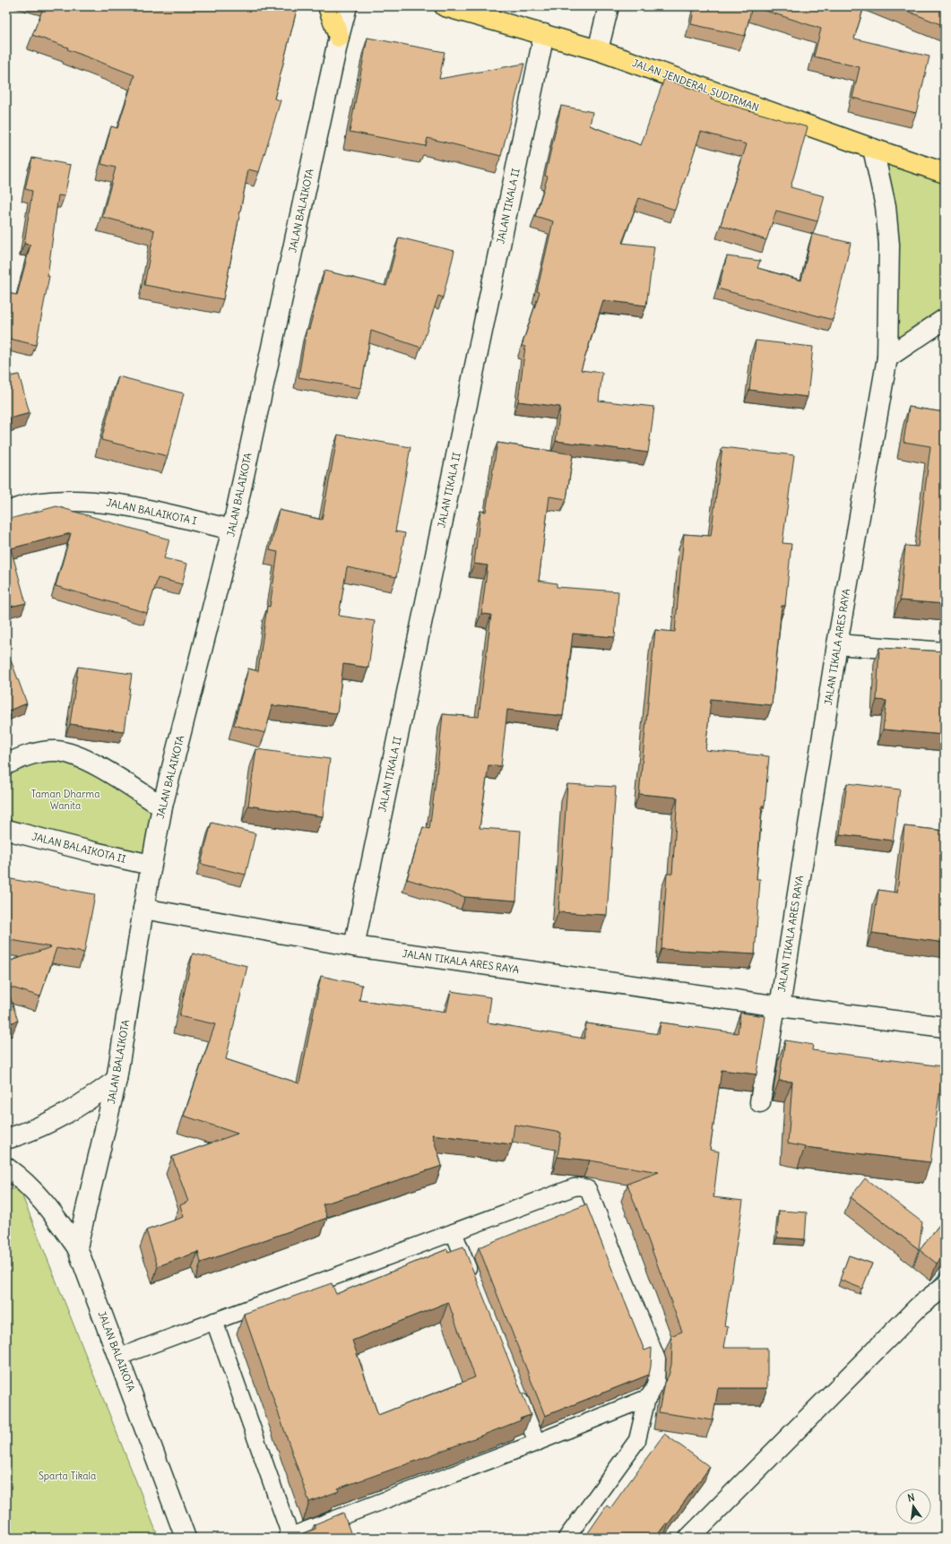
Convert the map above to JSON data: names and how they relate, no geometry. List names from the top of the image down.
{
  "streets": {
    "highway": ["JALAN JENDERAL SUDIRMAN"],
    "street": [
      "JALAN TIKALA II",
      "JALAN BALAIKOTA",
      "JALAN BALAIKOTA I",
      "JALAN TIKALA ARES RAYA",
      "JALAN BALAIKOTA II"
    ]
  },
  "crossings": [
    ["JALAN JENDERAL SUDIRMAN", "JALAN TIKALA II"],
    ["JALAN JENDERAL SUDIRMAN", "JALAN TIKALA ARES RAYA"],
    ["JALAN TIKALA II", "JALAN TIKALA ARES RAYA"],
    ["JALAN BALAIKOTA", "JALAN BALAIKOTA I"],
    ["JALAN BALAIKOTA", "JALAN TIKALA ARES RAYA"],
    ["JALAN BALAIKOTA", "JALAN BALAIKOTA II"]
  ],
  "parks": ["Taman Dharma Wanita", "Sparta Tikala"],
  "north": "top"
}
